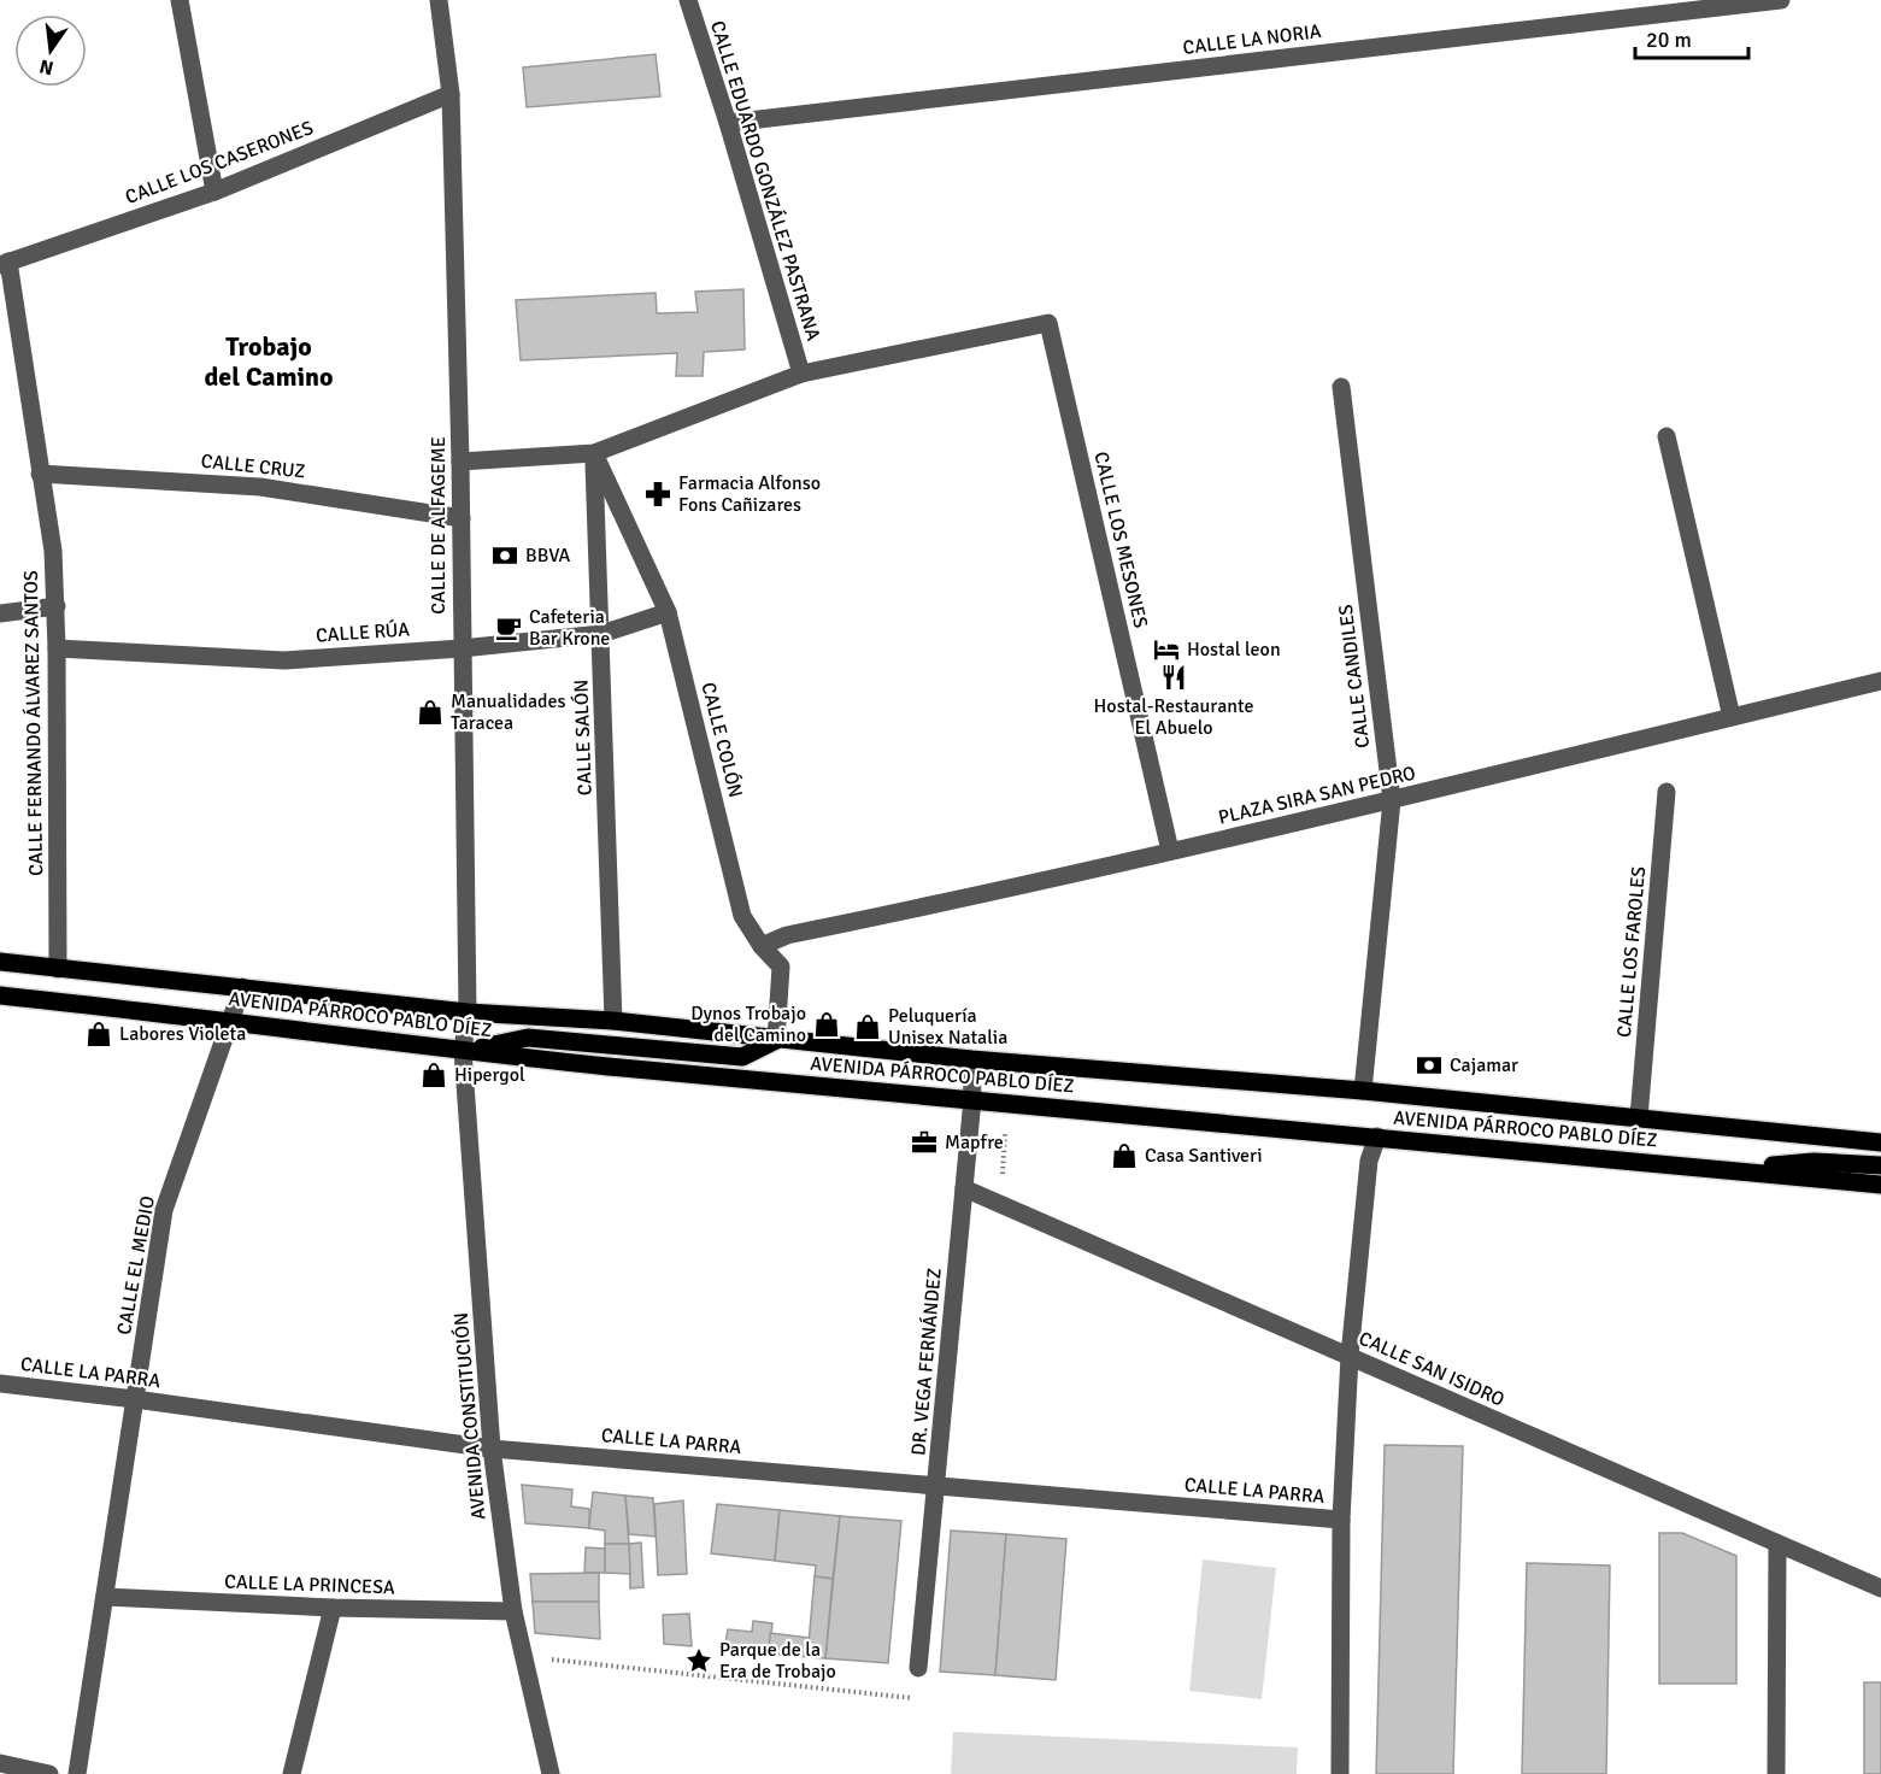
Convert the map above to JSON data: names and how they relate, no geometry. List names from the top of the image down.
{
  "streets": {
    "main road": ["AVENIDA PÁRROCO PABLO DÍEZ"],
    "street": [
      "CALLE LA NORIA",
      "CALLE LOS CASERONES",
      "CALLE EDUARDO GONZÁLEZ PASTRANA",
      "CALLE CRUZ",
      "CALLE DE ALFAGEME",
      "CALLE LOS MESONES",
      "CALLE RÚA",
      "CALLE CANDILES",
      "CALLE FERNANDO ÁLVAREZ SANTOS",
      "CALLE SALÓN",
      "CALLE COLÓN",
      "PLAZA SIRA SAN PEDRO",
      "CALLE LOS FAROLES",
      "CALLE EL MEDIO",
      "DR. VEGA FERNÁNDEZ",
      "CALLE SAN ISIDRO",
      "CALLE LA PARRA",
      "AVENIDA CONSTITUCIÓN",
      "CALLE LA PRINCESA"
    ]
  },
  "crossings": [
    ["CALLE LA NORIA", "CALLE EDUARDO GONZÁLEZ PASTRANA"],
    ["CALLE LOS CASERONES", "CALLE DE ALFAGEME"],
    ["CALLE LOS CASERONES", "CALLE FERNANDO ÁLVAREZ SANTOS"],
    ["CALLE EDUARDO GONZÁLEZ PASTRANA", "CALLE DE ALFAGEME"],
    ["CALLE EDUARDO GONZÁLEZ PASTRANA", "CALLE LOS MESONES"],
    ["CALLE EDUARDO GONZÁLEZ PASTRANA", "CALLE SALÓN"],
    ["CALLE EDUARDO GONZÁLEZ PASTRANA", "CALLE COLÓN"],
    ["CALLE CRUZ", "CALLE DE ALFAGEME"],
    ["CALLE CRUZ", "CALLE FERNANDO ÁLVAREZ SANTOS"],
    ["CALLE DE ALFAGEME", "CALLE RÚA"],
    ["CALLE DE ALFAGEME", "AVENIDA PÁRROCO PABLO DÍEZ"],
    ["CALLE DE ALFAGEME", "AVENIDA CONSTITUCIÓN"],
    ["CALLE LOS MESONES", "PLAZA SIRA SAN PEDRO"],
    ["CALLE RÚA", "CALLE FERNANDO ÁLVAREZ SANTOS"],
    ["CALLE RÚA", "CALLE SALÓN"],
    ["CALLE RÚA", "CALLE COLÓN"],
    ["CALLE CANDILES", "PLAZA SIRA SAN PEDRO"],
    ["CALLE CANDILES", "AVENIDA PÁRROCO PABLO DÍEZ"],
    ["CALLE FERNANDO ÁLVAREZ SANTOS", "AVENIDA PÁRROCO PABLO DÍEZ"],
    ["CALLE SALÓN", "CALLE COLÓN"],
    ["CALLE SALÓN", "AVENIDA PÁRROCO PABLO DÍEZ"],
    ["CALLE COLÓN", "PLAZA SIRA SAN PEDRO"],
    ["CALLE COLÓN", "AVENIDA PÁRROCO PABLO DÍEZ"],
    ["CALLE LOS FAROLES", "AVENIDA PÁRROCO PABLO DÍEZ"],
    ["AVENIDA PÁRROCO PABLO DÍEZ", "CALLE EL MEDIO"],
    ["AVENIDA PÁRROCO PABLO DÍEZ", "DR. VEGA FERNÁNDEZ"],
    ["AVENIDA PÁRROCO PABLO DÍEZ", "AVENIDA CONSTITUCIÓN"],
    ["CALLE EL MEDIO", "CALLE LA PARRA"],
    ["CALLE EL MEDIO", "CALLE LA PRINCESA"],
    ["DR. VEGA FERNÁNDEZ", "CALLE SAN ISIDRO"],
    ["DR. VEGA FERNÁNDEZ", "CALLE LA PARRA"],
    ["CALLE LA PARRA", "AVENIDA CONSTITUCIÓN"],
    ["AVENIDA CONSTITUCIÓN", "CALLE LA PRINCESA"]
  ],
  "districts": ["Trobajo del Camino"],
  "places": {
    "pharmacy": ["Farmacia Alfonso Fons Cañizares"],
    "bank": ["BBVA", "Cajamar"],
    "cafe": ["Cafeteria Bar Krone"],
    "hotel": ["Hostal leon"],
    "restaurant": ["Hostal-Restaurante El Abuelo"],
    "shop": [
      "Manualidades Taracea",
      "Dynos Trobajo del Camino",
      "Peluquería Unisex Natalia",
      "Labores Violeta",
      "Hipergol",
      "Casa Santiveri"
    ],
    "office": ["Mapfre"],
    "place": ["Parque de la Era de Trobajo"]
  },
  "scale_bar": "20 m",
  "north": "bottom"
}
